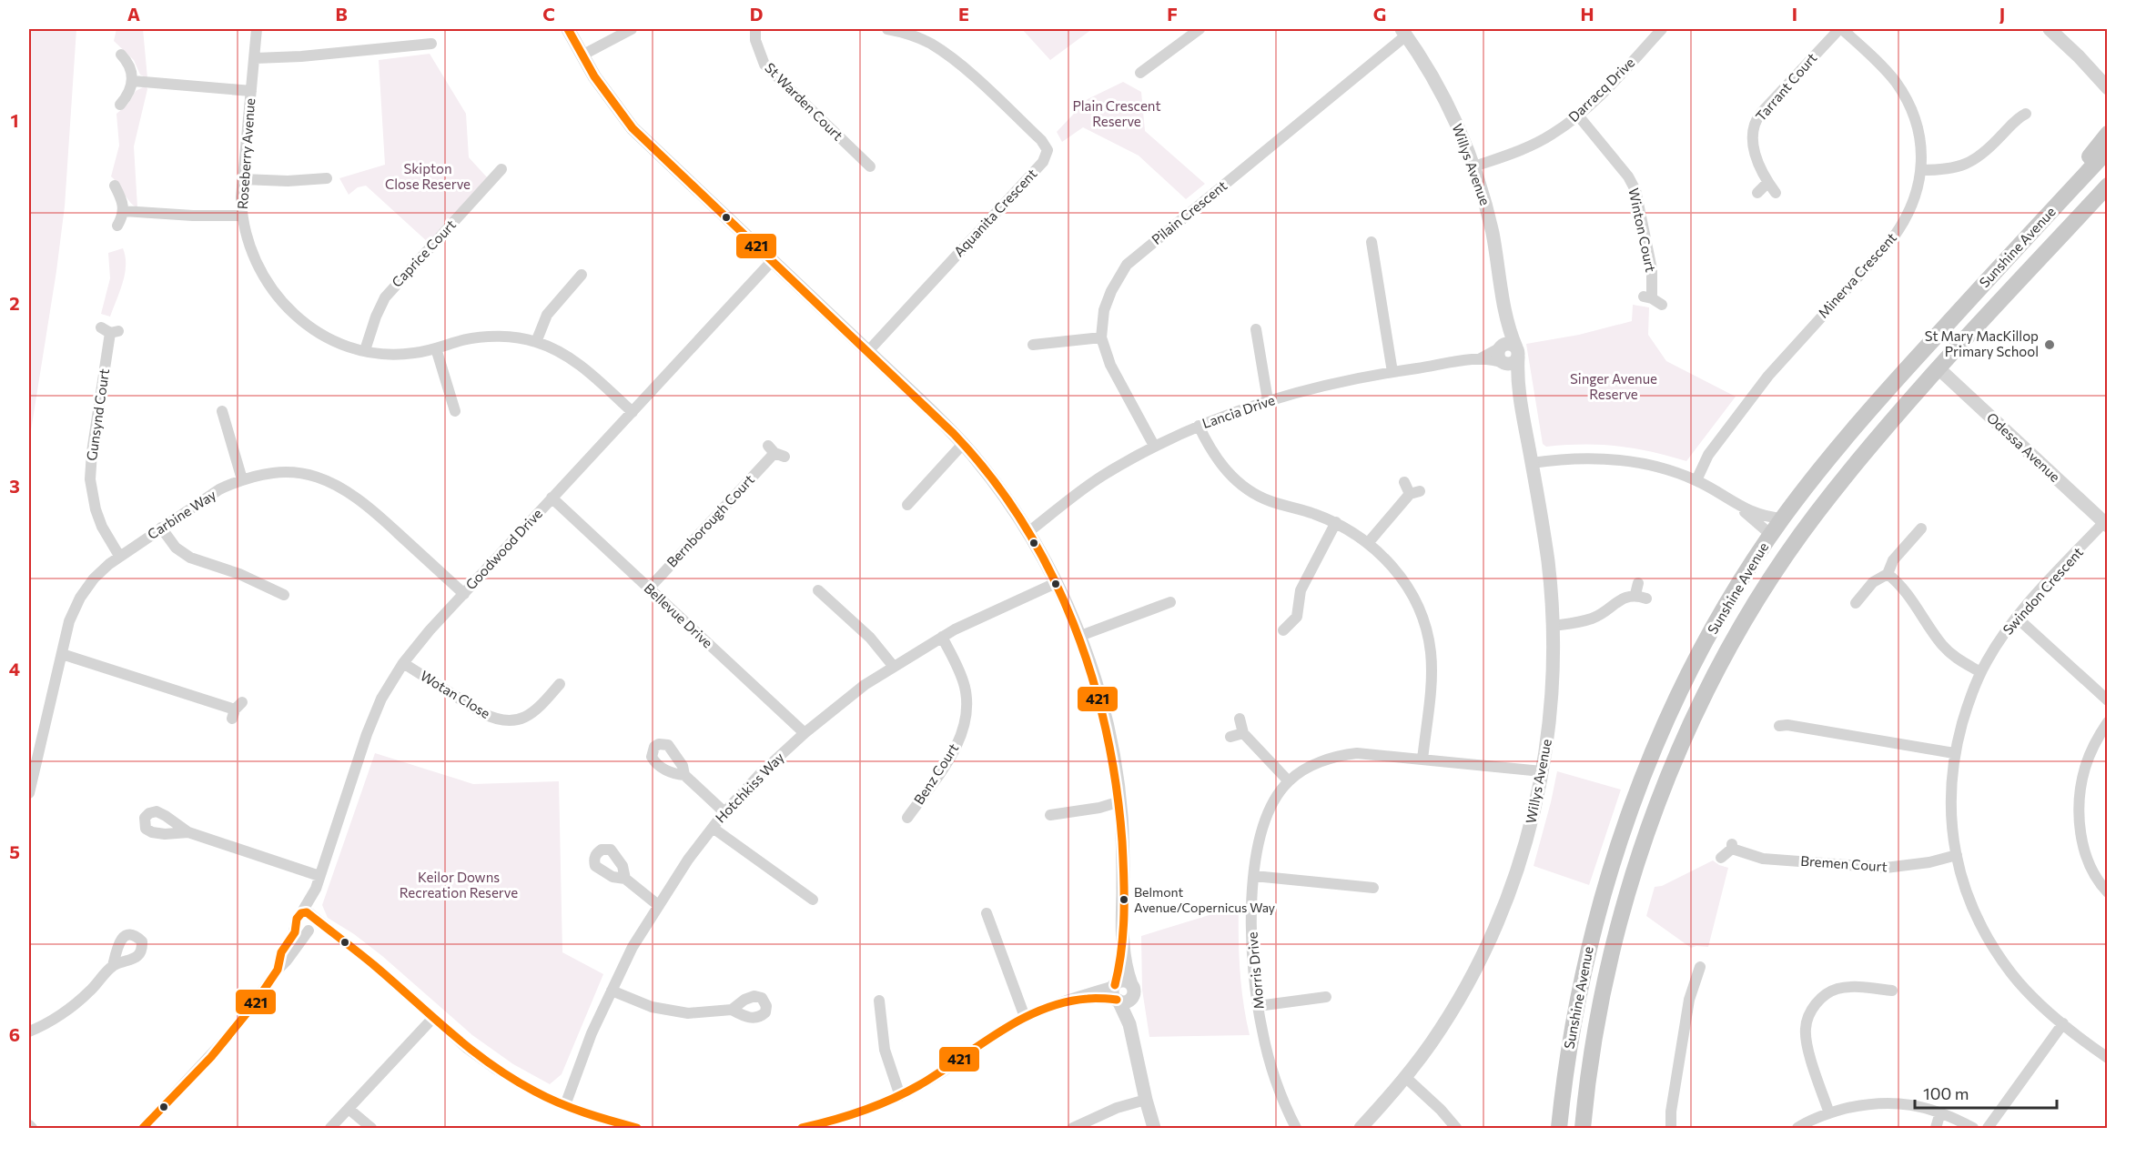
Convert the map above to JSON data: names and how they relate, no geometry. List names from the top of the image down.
{
  "streets": {
    "main road": ["Sunshine Avenue"],
    "street": [
      "Tarrant Court",
      "Darracq Drive",
      "St Warden Court",
      "Roseberry Avenue",
      "Willys Avenue",
      "Aquanita Crescent",
      "Pilain Crescent",
      "Winton Court",
      "Caprice Court",
      "Minerva Crescent",
      "Lancia Drive",
      "Gunsynd Court",
      "Odessa Avenue",
      "Carbine Way",
      "Bernborough Court",
      "Goodwood Drive",
      "Swindon Crescent",
      "Bellevue Drive",
      "Wotan Close",
      "Benz Court",
      "Hotchkiss Way",
      "Bremen Court",
      "Morris Drive"
    ]
  },
  "crossings": [
    ["Tarrant Court", "Minerva Crescent"],
    ["Darracq Drive", "Willys Avenue"],
    ["Darracq Drive", "Winton Court"],
    ["Roseberry Avenue", "Caprice Court"],
    ["Roseberry Avenue", "Goodwood Drive"],
    ["Willys Avenue", "Pilain Crescent"],
    ["Willys Avenue", "Lancia Drive"],
    ["Willys Avenue", "Morris Drive"],
    ["Pilain Crescent", "Lancia Drive"],
    ["Sunshine Avenue", "Odessa Avenue"],
    ["Gunsynd Court", "Carbine Way"],
    ["Odessa Avenue", "Swindon Crescent"],
    ["Carbine Way", "Goodwood Drive"],
    ["Bernborough Court", "Bellevue Drive"],
    ["Goodwood Drive", "Bellevue Drive"],
    ["Goodwood Drive", "Wotan Close"],
    ["Swindon Crescent", "Bremen Court"],
    ["Bellevue Drive", "Hotchkiss Way"],
    ["Benz Court", "Hotchkiss Way"]
  ],
  "parks": [
    "Plain Crescent Reserve",
    "Skipton Close Reserve",
    "Singer Avenue Reserve",
    "Keilor Downs Recreation Reserve"
  ],
  "places": ["St Mary MacKillop Primary School", "Belmont Avenue/Copernicus Way"],
  "lines": ["transit line 421"],
  "scale_bar": "100 m",
  "grid": {
    "columns": [
      "A",
      "B",
      "C",
      "D",
      "E",
      "F",
      "G",
      "H",
      "I",
      "J"
    ],
    "rows": [
      "1",
      "2",
      "3",
      "4",
      "5",
      "6"
    ]
  }
}
